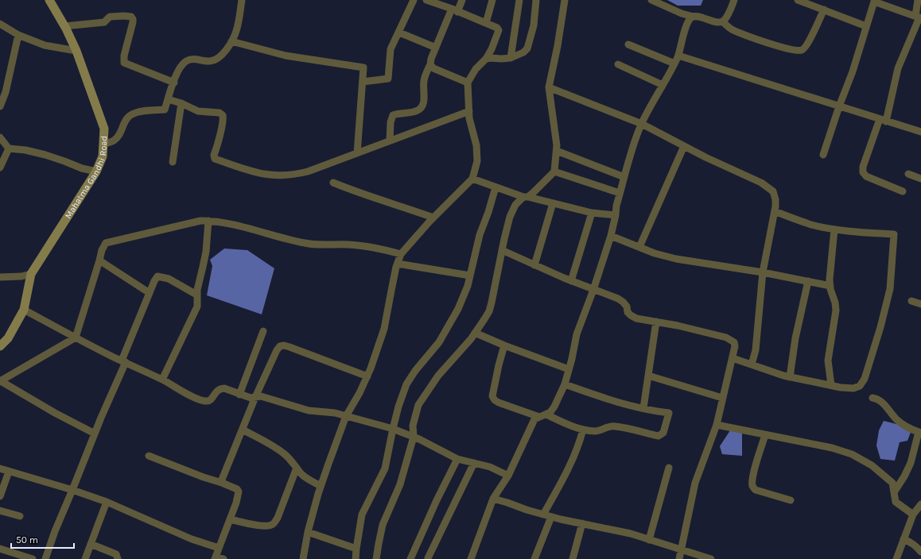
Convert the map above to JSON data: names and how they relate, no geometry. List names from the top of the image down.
{
  "streets": {
    "main road": ["Mahatma Gandhi Road"]
  },
  "scale_bar": "50 m"
}
